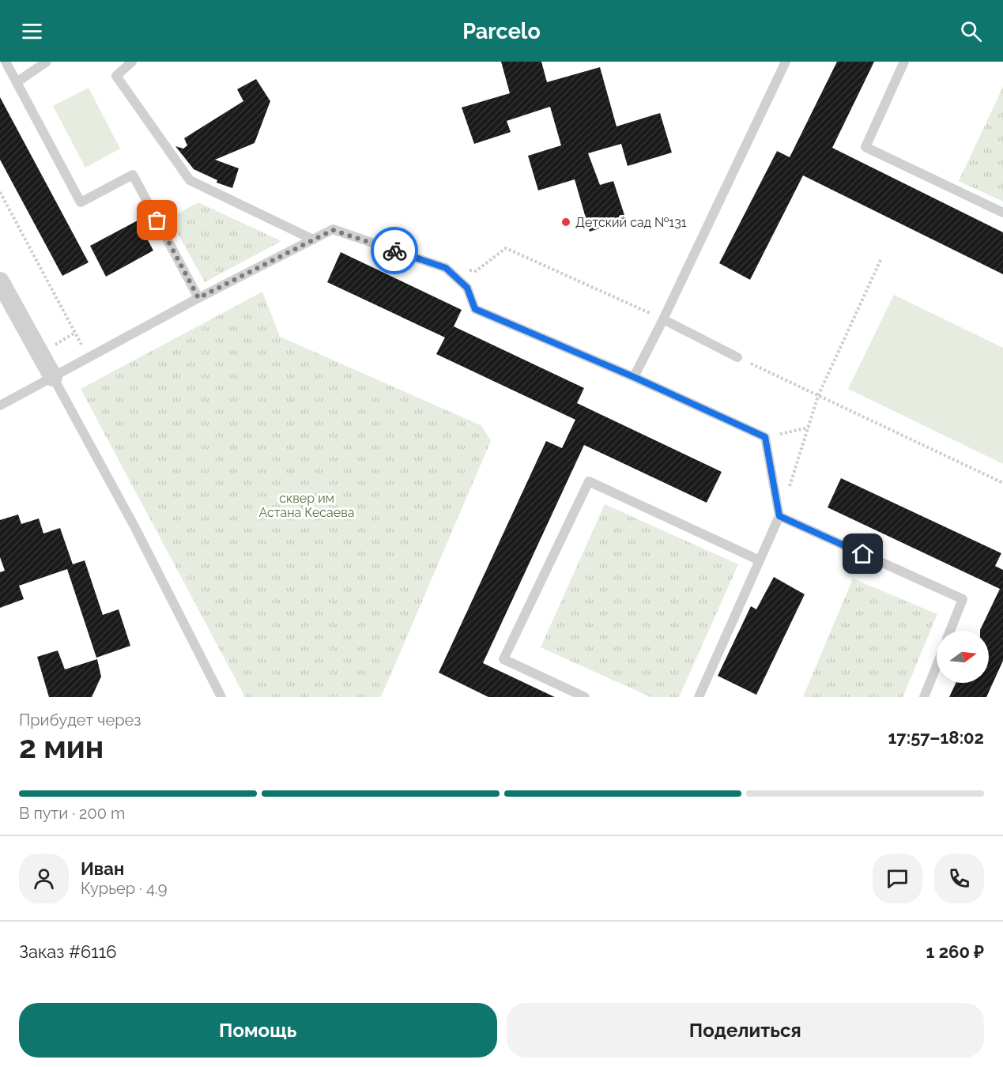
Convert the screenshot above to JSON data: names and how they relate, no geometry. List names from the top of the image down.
{
  "parks": ["сквер им Астана Кесаева"],
  "places": ["Детский сад №131"],
  "north": "right",
  "page": {
    "header": "Parcelo",
    "heading": ["2 мин", "Прибудет через", "17:57–18:02"],
    "panel": [
      "Иван",
      "Курьер · 4.9",
      "Заказ #6116",
      "1 260 ₽"
    ],
    "bar": "В пути · 200 m",
    "buttons": ["Помощь", "Поделиться"]
  }
}
